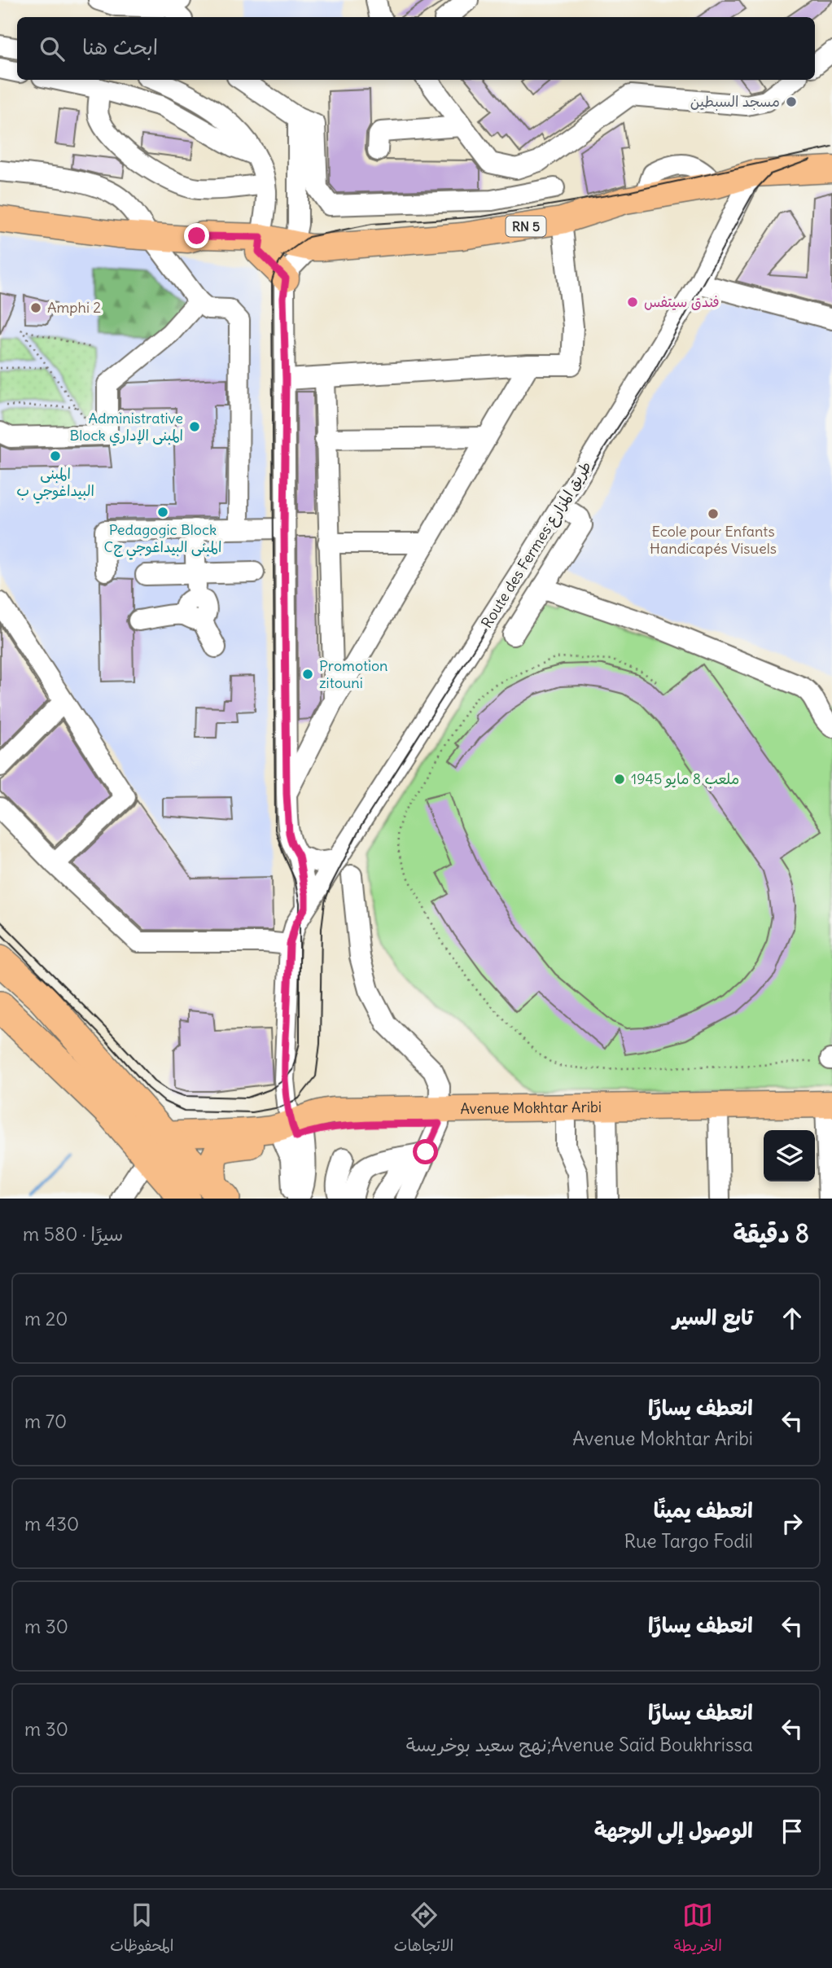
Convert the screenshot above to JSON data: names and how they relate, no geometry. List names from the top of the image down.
{
  "streets": {
    "main road": ["RN 5", "Avenue Mokhtar Aribi"],
    "street": ["Route des Fermes;طريق المزارع"]
  },
  "crossings": [
    ["RN 5", "Route des Fermes;طريق المزارع"],
    ["Route des Fermes;طريق المزارع", "Avenue Mokhtar Aribi"]
  ],
  "places": [
    "مسجد السبطين",
    "فندق سيتفس",
    "Amphi 2",
    "Administrative Block المبنى الإداري",
    "المبنى البيداغوجي ب",
    "Pedagogic Block Cالمبنى البيداغوجي ج",
    "Ecole pour Enfants Handicapés Visuels",
    "Promotion zitouni",
    "ملعب 8 مايو 1945"
  ],
  "page": {
    "search": "ابحث هنا",
    "heading": ["8 دقيقة", "سيرًا · 580 m"],
    "list": [
      ["تابع السير", "20 m"],
      ["انعطف يسارًا", "Avenue Mokhtar Aribi", "70 m"],
      ["انعطف يمينًا", "Rue Targo Fodil", "430 m"],
      ["انعطف يسارًا", "30 m"],
      ["انعطف يسارًا", "Avenue Saïd Boukhrissa;نهج سعيد بوخريسة", "30 m"],
      "الوصول إلى الوجهة"
    ],
    "nav": ["الخريطة", "الاتجاهات", "المحفوظات"]
  }
}
